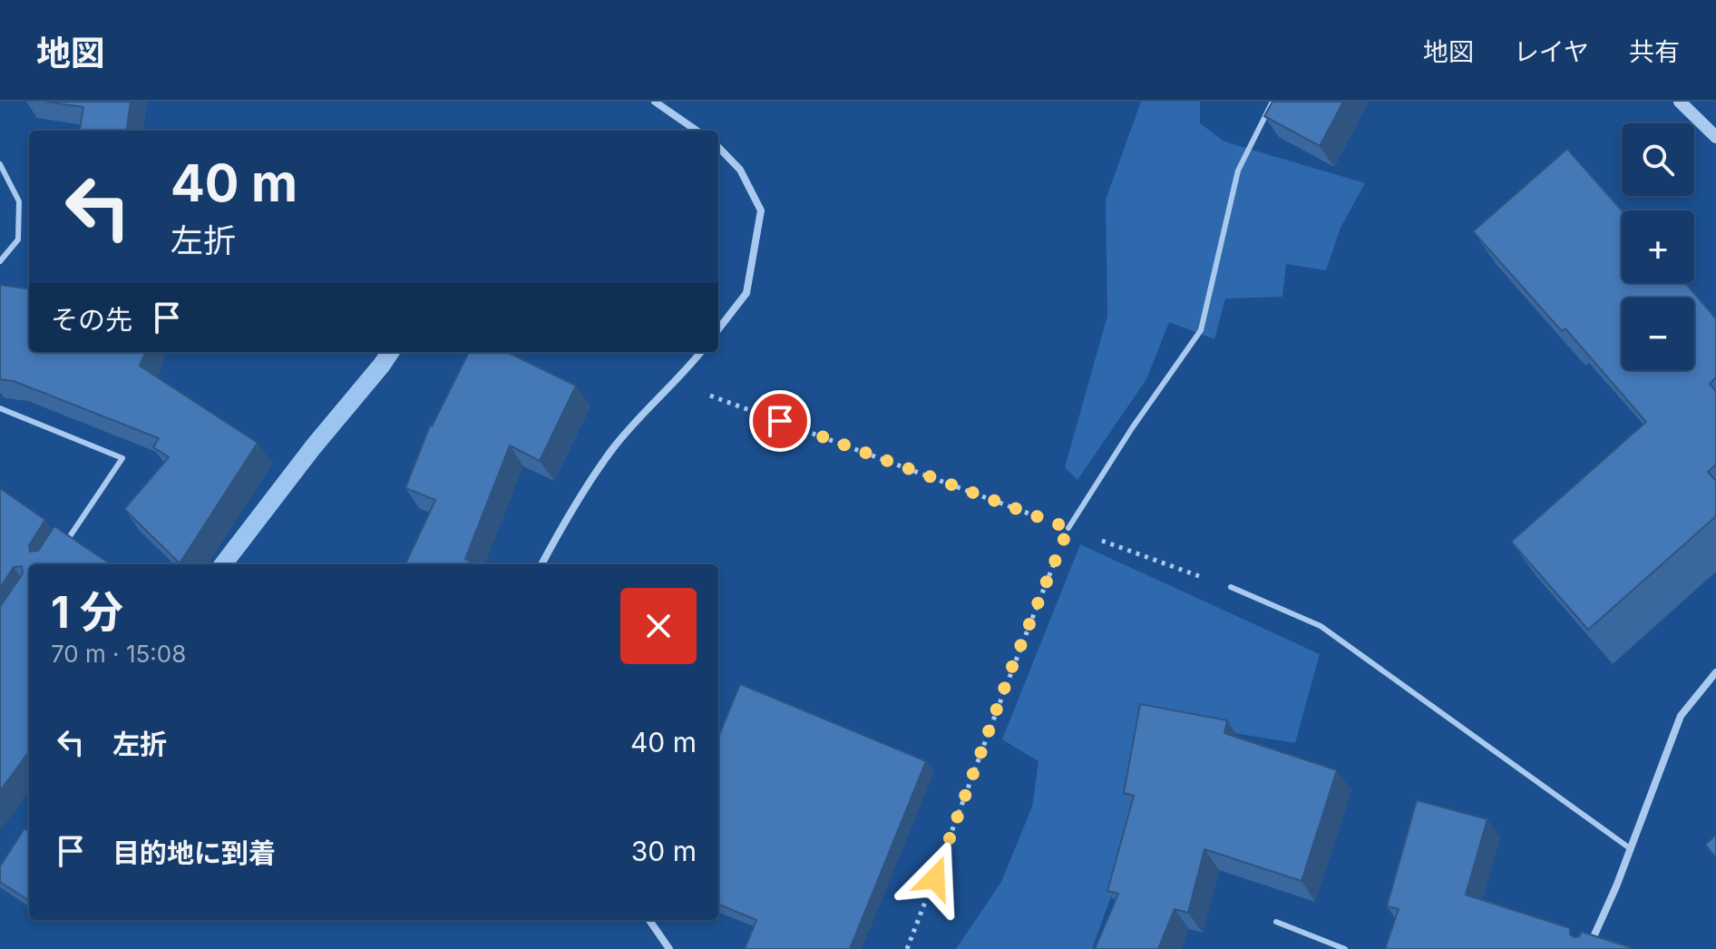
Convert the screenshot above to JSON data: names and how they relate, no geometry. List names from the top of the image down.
{
  "page": {
    "header": "地図",
    "nav": ["地図", "レイヤ", "共有"],
    "map_buttons": ["+", "−"],
    "turn": ["40 m", "左折"],
    "then": "その先",
    "heading": ["1 分", "70 m · 15:08"],
    "list": [
      {
        "name": "左折",
        "value": "40 m"
      },
      {
        "name": "目的地に到着",
        "value": "30 m"
      }
    ]
  }
}
